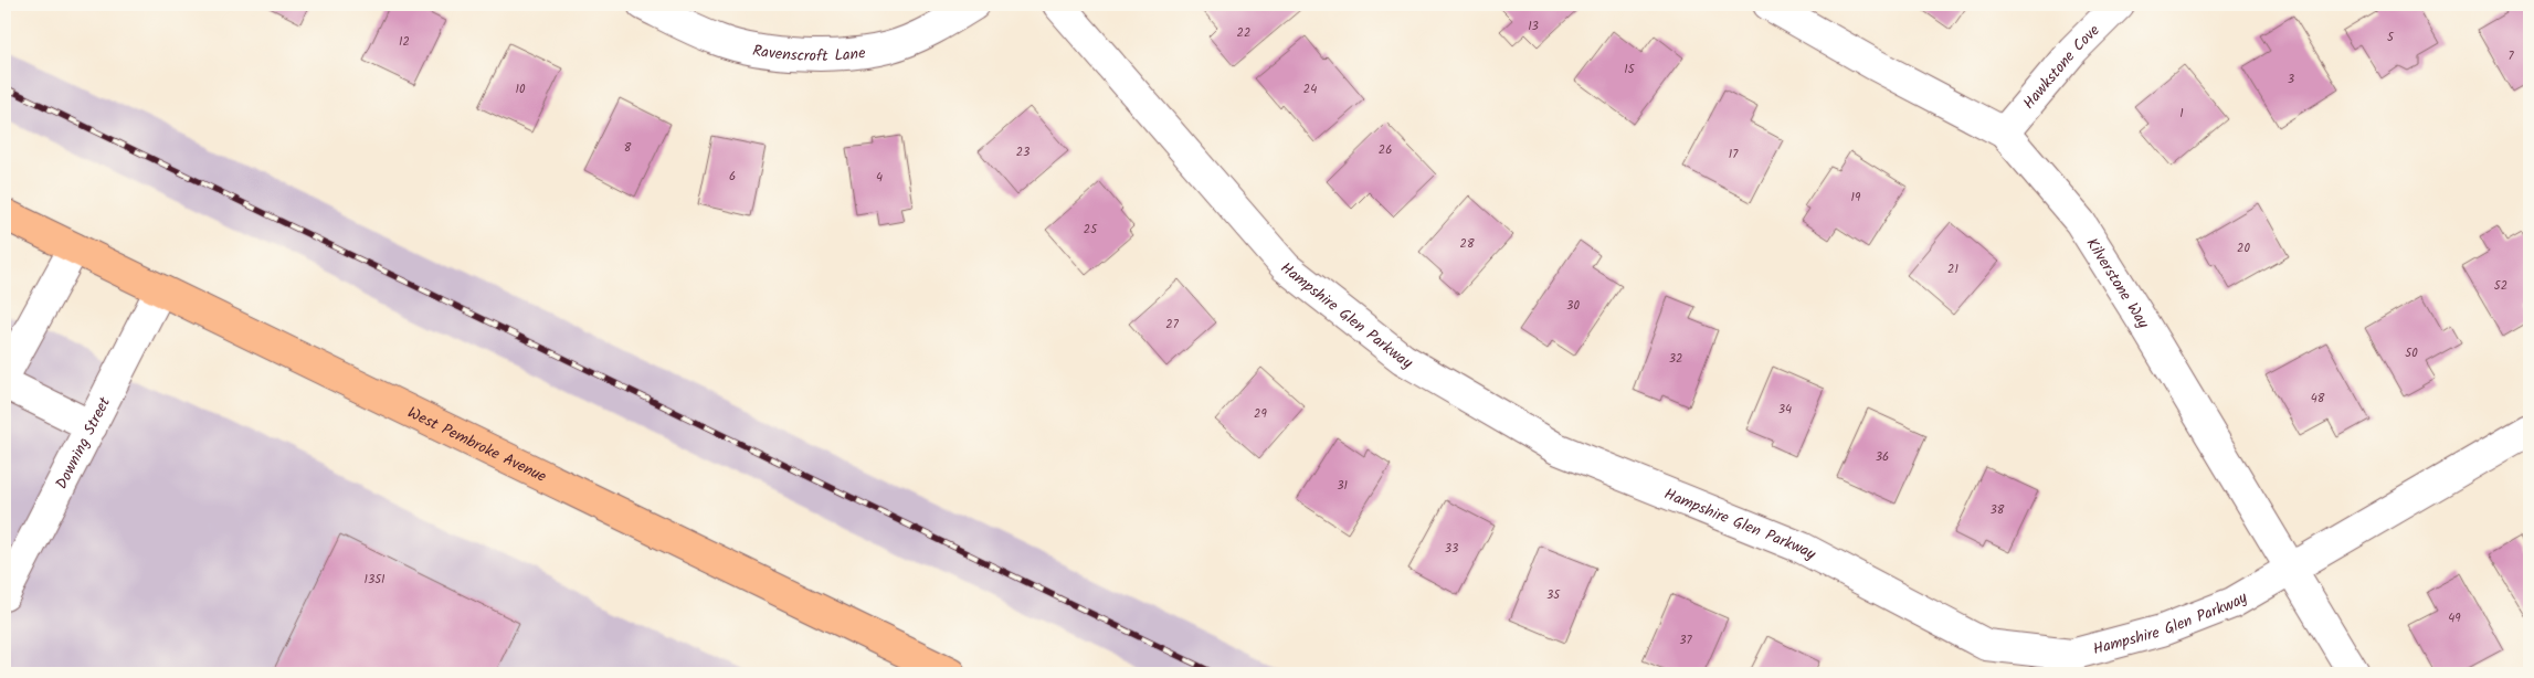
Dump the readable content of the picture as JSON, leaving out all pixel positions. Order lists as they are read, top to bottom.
{
  "streets": {
    "main road": ["West Pembroke Avenue"],
    "street": [
      "Ravenscroft Lane",
      "Hawkstone Cove",
      "Kilverstone Way",
      "Hampshire Glen Parkway",
      "Downing Street"
    ]
  },
  "crossings": [
    ["Hawkstone Cove", "Kilverstone Way"],
    ["Kilverstone Way", "Hampshire Glen Parkway"],
    ["Downing Street", "West Pembroke Avenue"]
  ],
  "house_numbers": [
    "13",
    "22",
    "5",
    "12",
    "7",
    "15",
    "3",
    "10",
    "24",
    "1",
    "8",
    "26",
    "23",
    "17",
    "6",
    "4",
    "19",
    "25",
    "28",
    "20",
    "21",
    "52",
    "30",
    "27",
    "50",
    "32",
    "48",
    "34",
    "29",
    "36",
    "31",
    "38",
    "33",
    "1351",
    "35",
    "49",
    "37"
  ]
}
